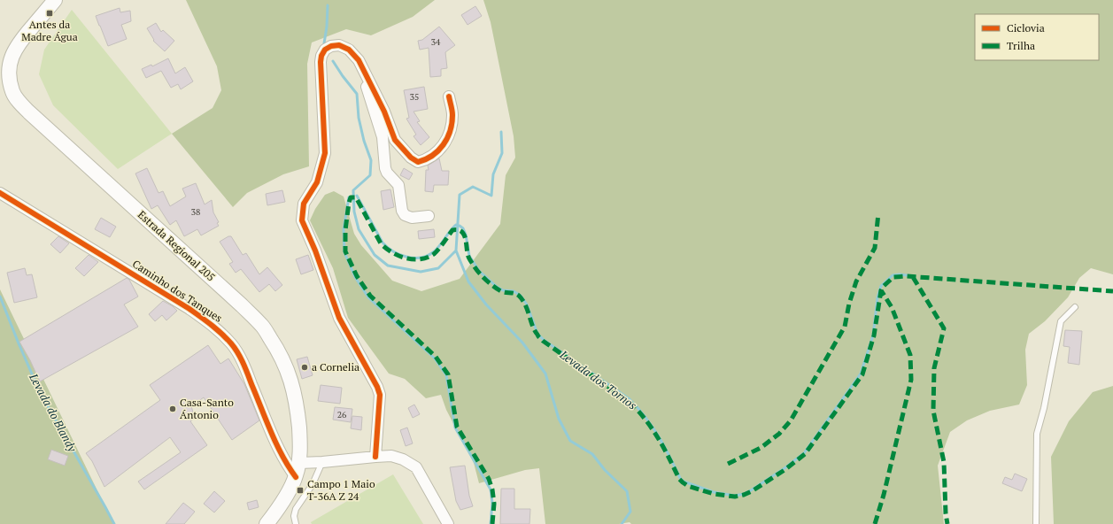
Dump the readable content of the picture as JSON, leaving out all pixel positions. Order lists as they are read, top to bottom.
{
  "streets": {
    "main road": ["Estrada Regional 205"],
    "street": ["Caminho dos Tanques"]
  },
  "crossings": [
    ["Estrada Regional 205", "Caminho dos Tanques"]
  ],
  "water": ["Levada dos Tornos", "Levada do Blandy"],
  "places": {
    "transit": ["Antes da Madre Água", "Campo 1 Maio T-36A Z 24"],
    "other": ["a Cornelia", "Casa-Santo Ántonio"]
  },
  "house_numbers": [
    "34",
    "35",
    "38",
    "26"
  ],
  "legend": ["Ciclovia", "Trilha"]
}
